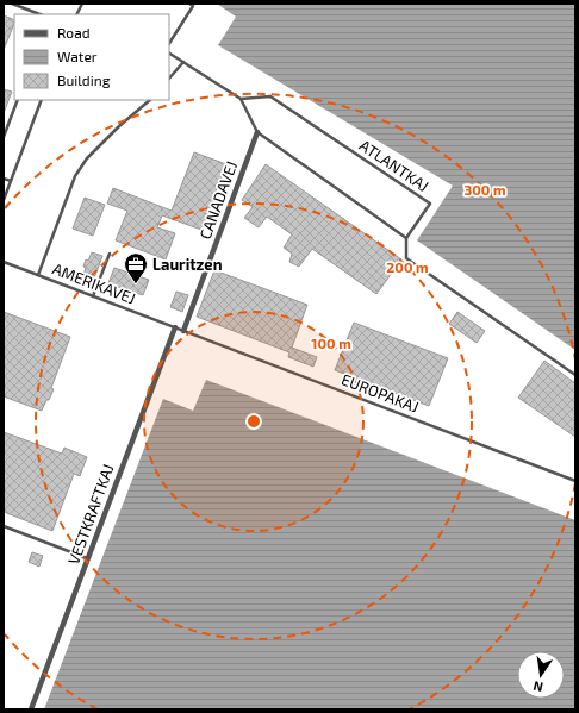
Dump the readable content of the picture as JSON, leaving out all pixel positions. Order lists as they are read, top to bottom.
{
  "streets": {
    "street": ["CANADAVEJ", "VESTKRAFTKAJ"],
    "lane": ["ATLANTKAJ", "AMERIKAVEJ", "EUROPAKAJ"]
  },
  "crossings": [
    ["CANADAVEJ", "EUROPAKAJ"],
    ["AMERIKAVEJ", "EUROPAKAJ"],
    ["AMERIKAVEJ", "VESTKRAFTKAJ"],
    ["EUROPAKAJ", "VESTKRAFTKAJ"]
  ],
  "places": {
    "office": ["Lauritzen"]
  },
  "legend": ["Road", "Water", "Building"],
  "north": "bottom",
  "rings": ["300 m", "200 m", "100 m"]
}
